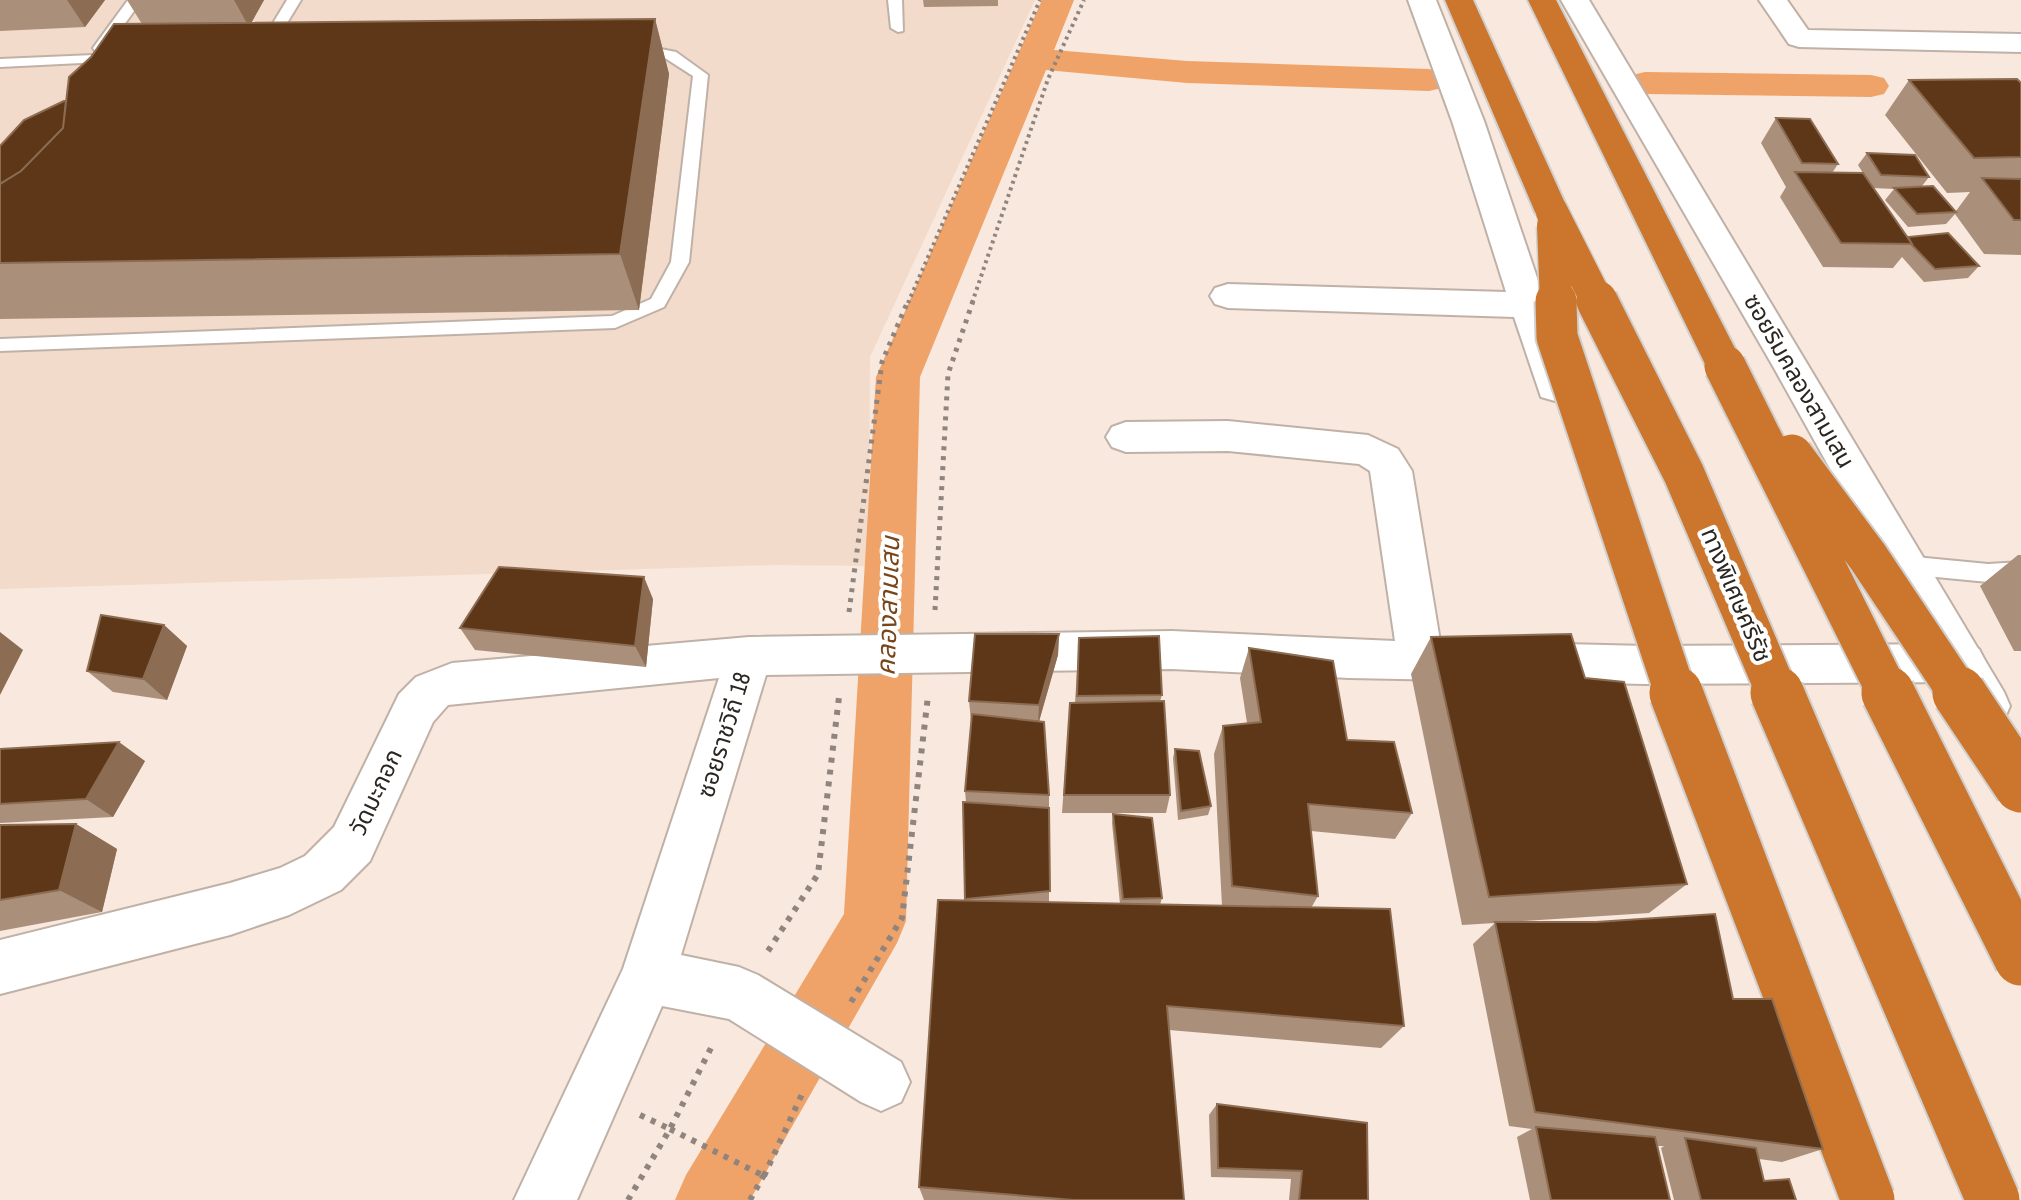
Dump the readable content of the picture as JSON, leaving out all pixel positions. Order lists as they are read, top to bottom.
{
  "streets": {
    "highway": ["ทางพิเศษศรีรัช"],
    "street": ["ซอยริมคลองสามเสน", "ซอยราชวิถี 18", "วัดมะกอก"]
  },
  "crossings": [
    ["ซอยริมคลองสามเสน", "ซอยราชวิถี 18"],
    ["ซอยราชวิถี 18", "วัดมะกอก"]
  ],
  "water": ["คลองสามเสน"]
}
